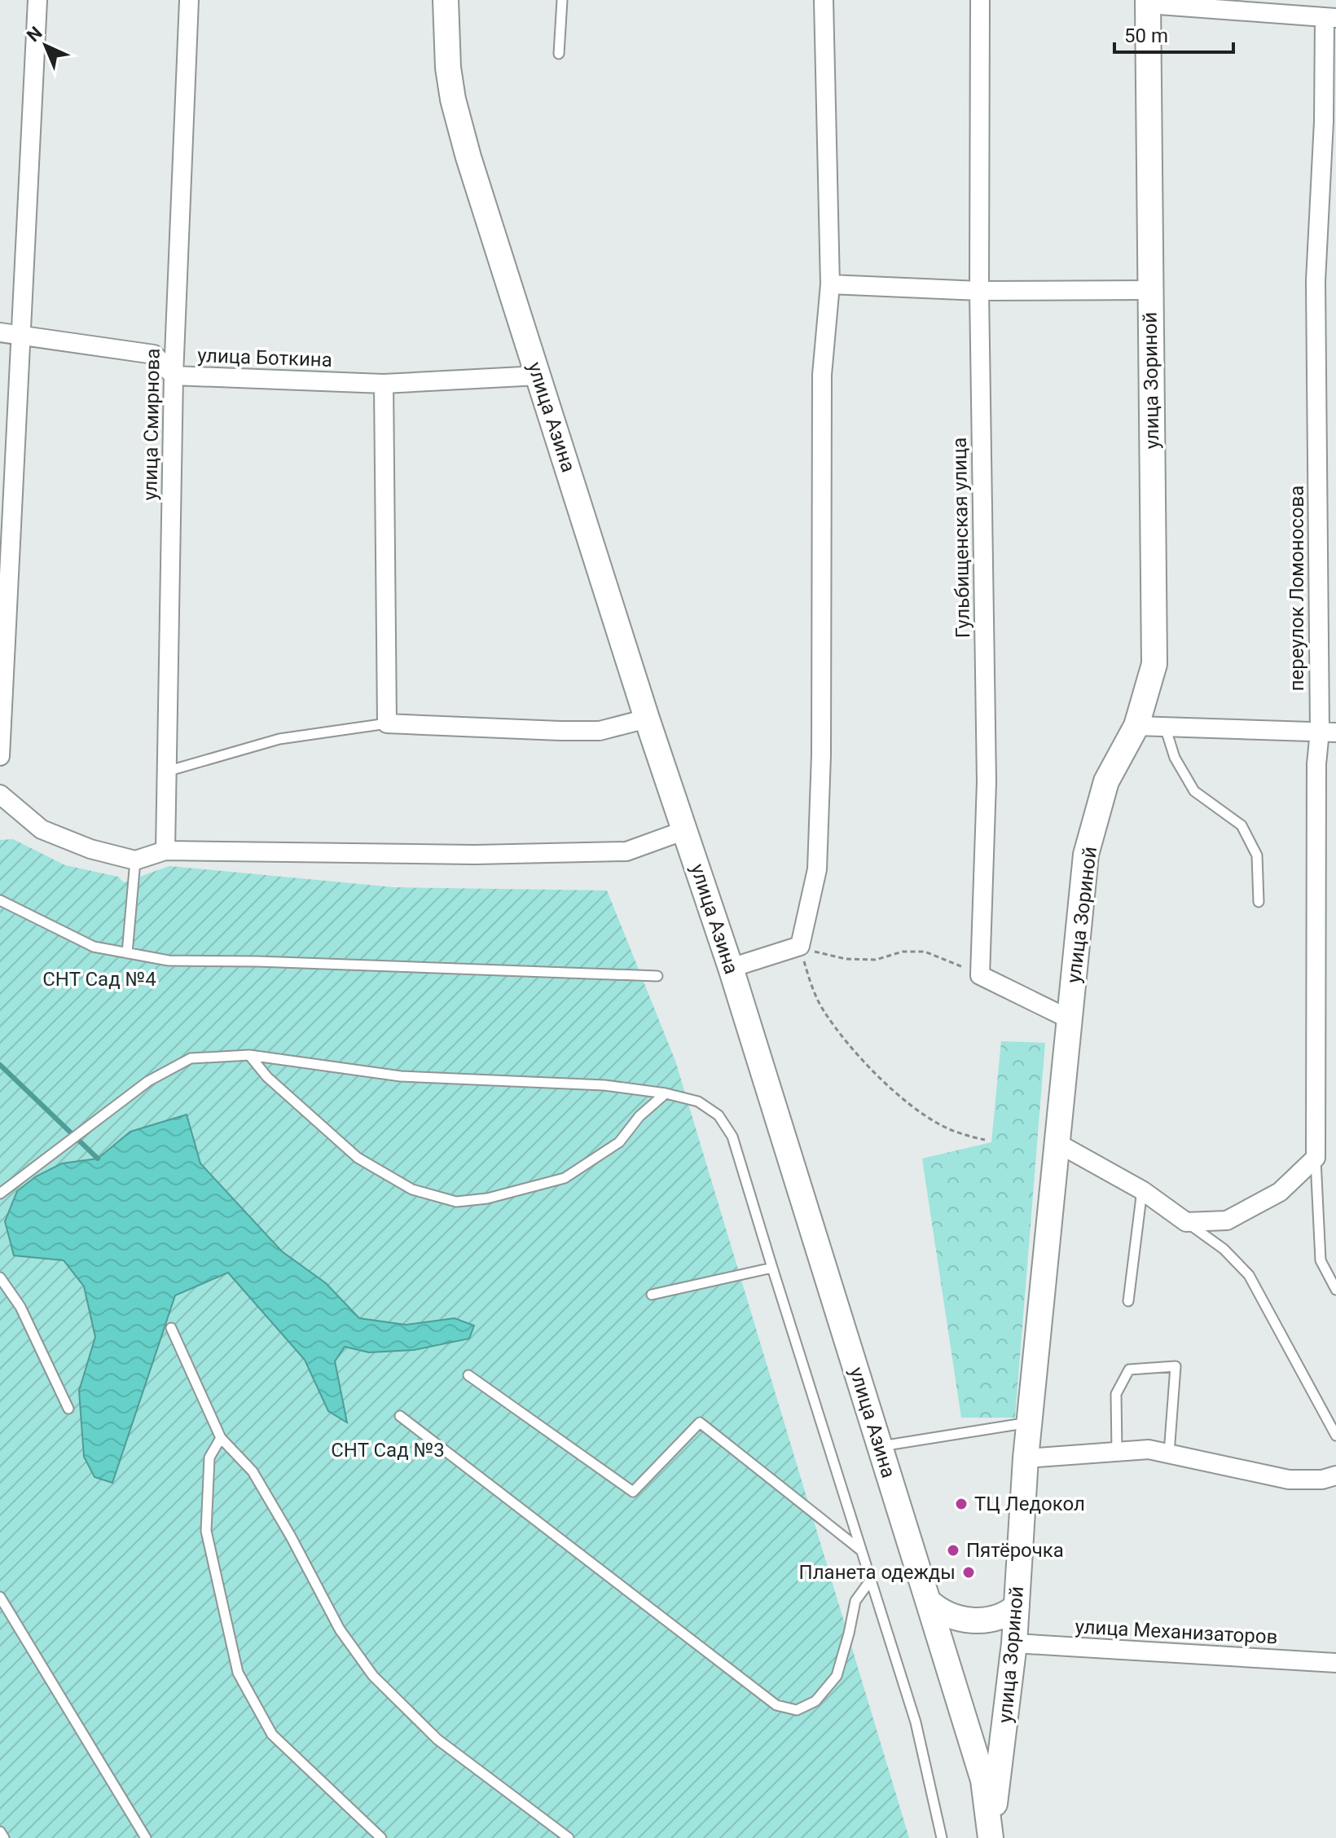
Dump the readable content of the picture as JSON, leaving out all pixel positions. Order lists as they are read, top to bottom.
{
  "streets": {
    "main road": ["улица Зориной", "улица Азина"],
    "street": [
      "улица Боткина",
      "улица Смирнова",
      "Гульбищенская улица",
      "переулок Ломоносова",
      "улица Механизаторов"
    ]
  },
  "crossings": [
    ["улица Боткина", "улица Азина"],
    ["улица Боткина", "улица Смирнова"],
    ["улица Зориной", "улица Азина"],
    ["улица Зориной", "улица Механизаторов"]
  ],
  "parks": ["СНТ Сад №4", "СНТ Сад №3"],
  "places": ["ТЦ Ледокол", "Пятёрочка", "Планета одежды"],
  "scale_bar": "50 m",
  "north": "top left"
}
